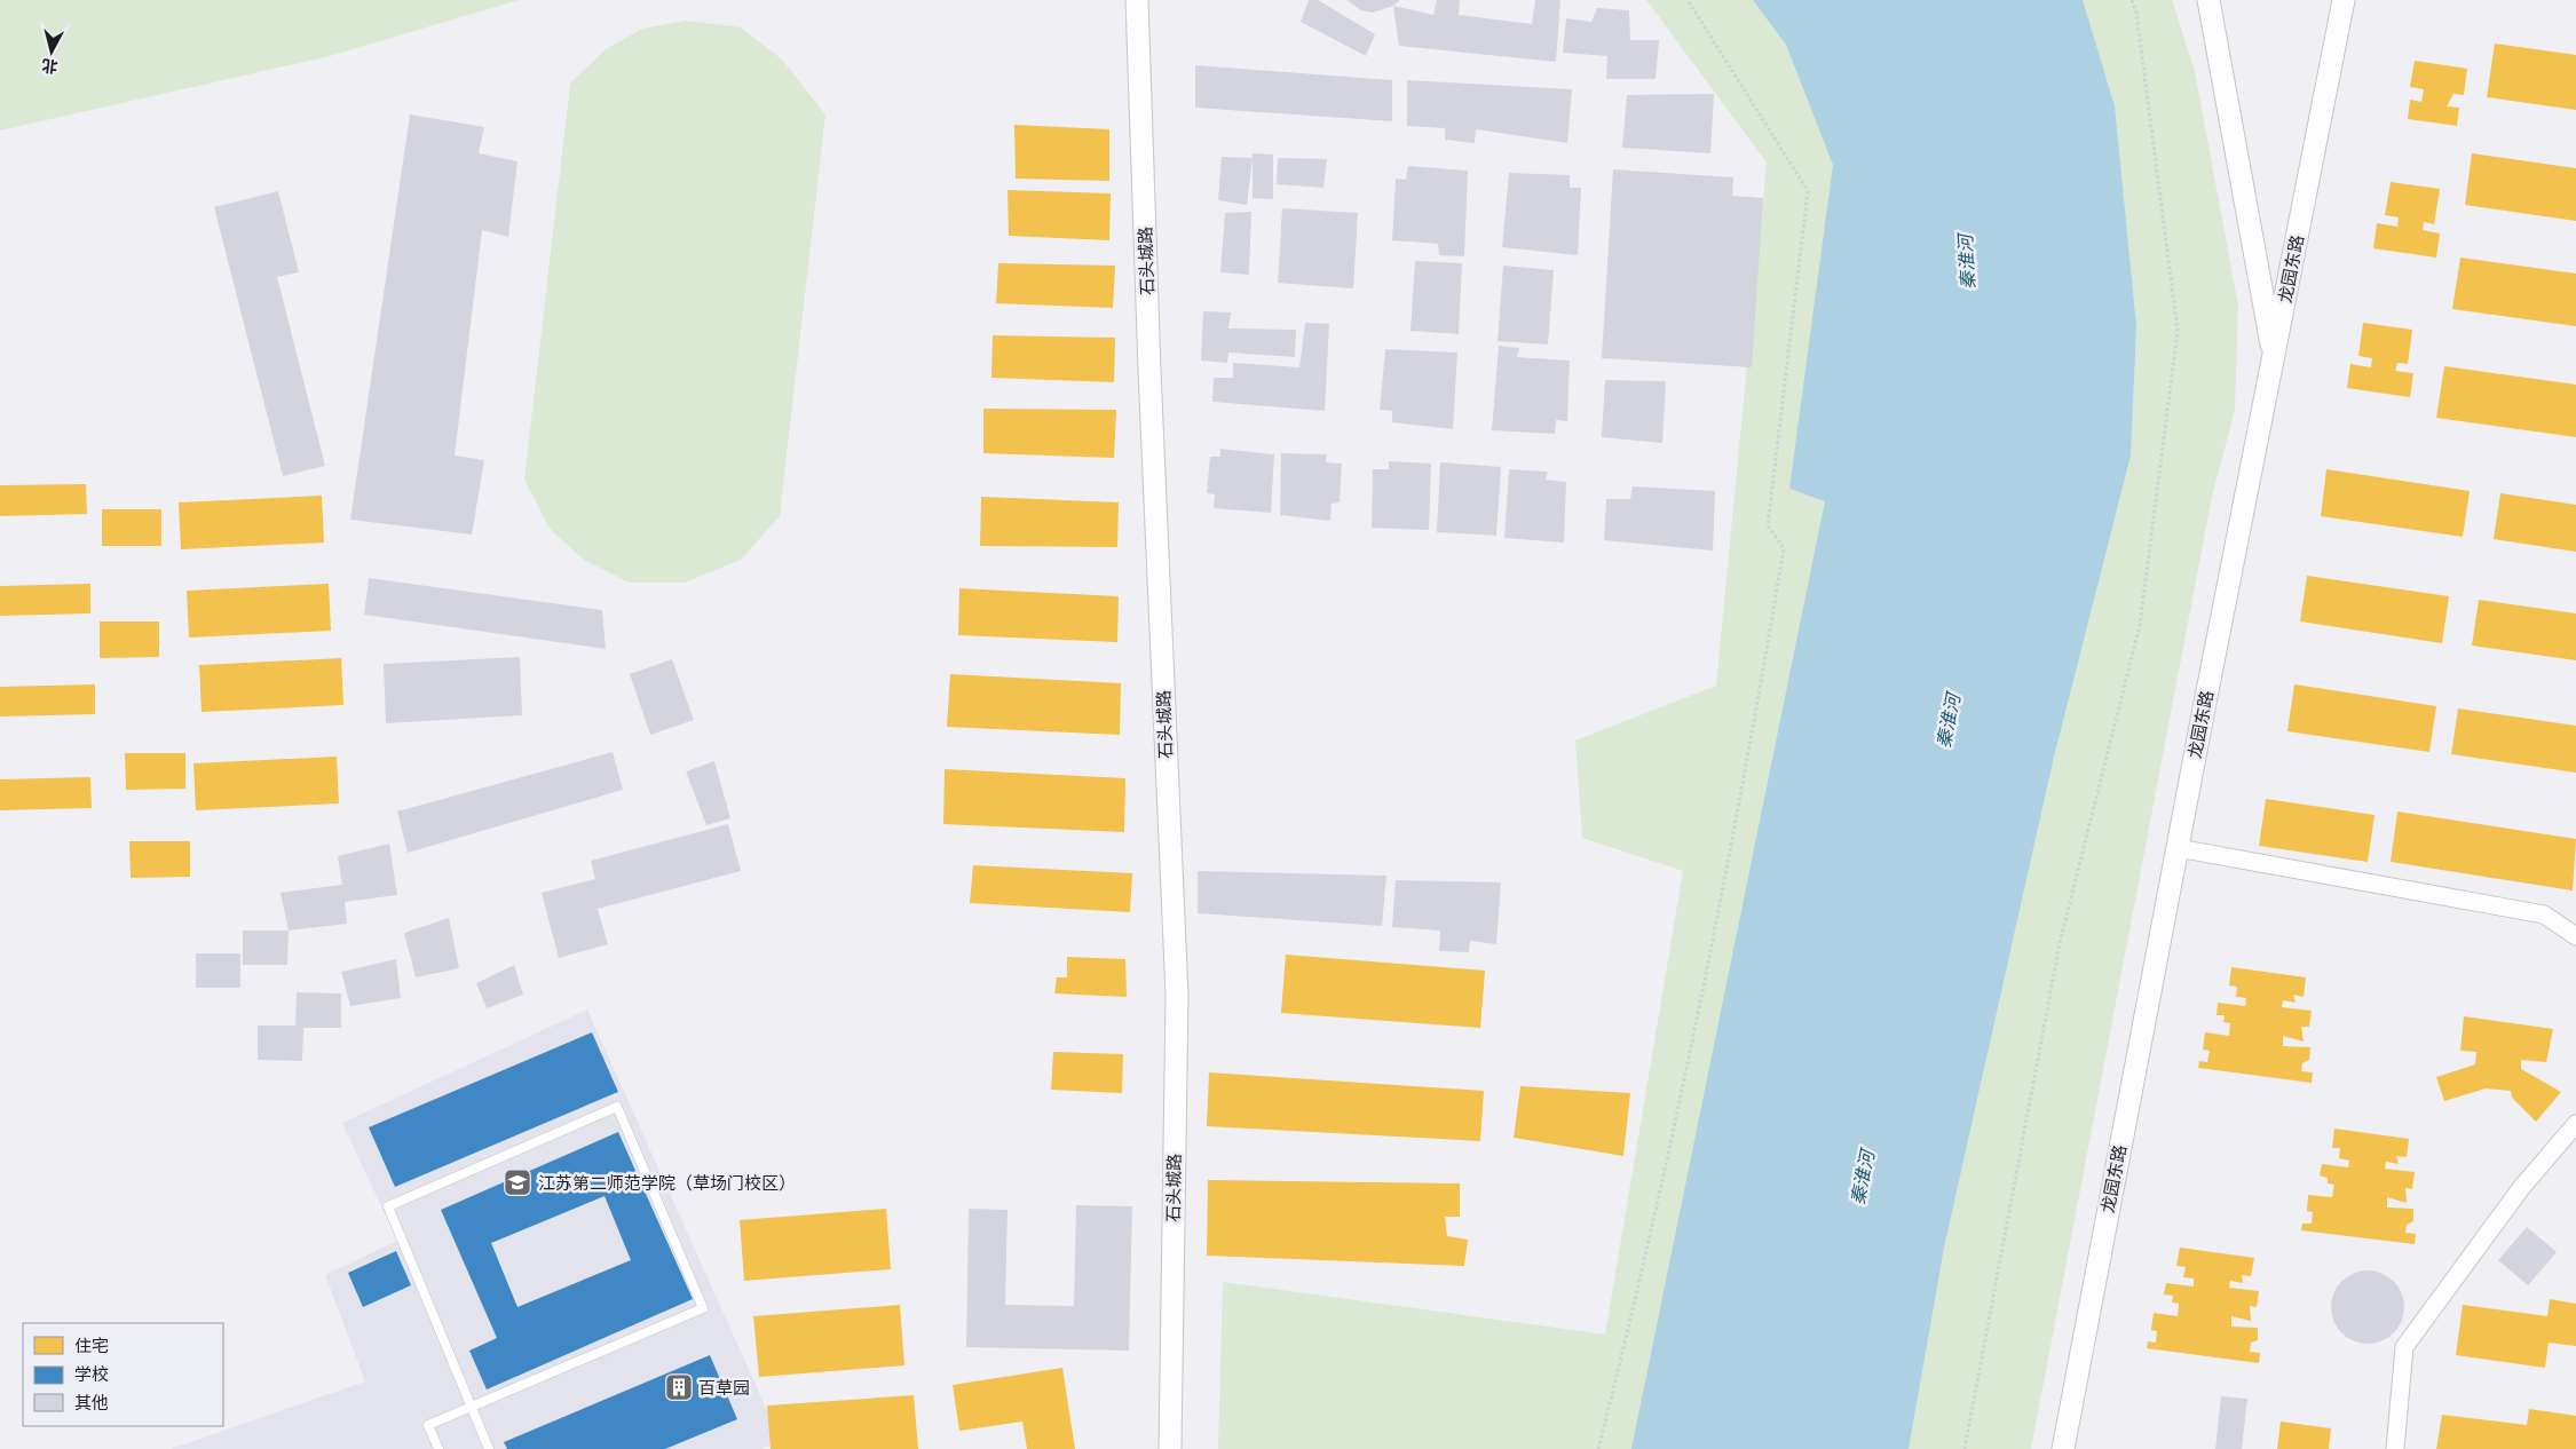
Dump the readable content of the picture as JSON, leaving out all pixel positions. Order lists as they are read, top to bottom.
{
  "streets": {
    "street": ["石头城路", "龙园东路"]
  },
  "water": ["秦淮河"],
  "places": {
    "school or university": ["江苏第二师范学院（草场门校区）"],
    "building": ["百草园"]
  },
  "legend": ["住宅", "学校", "其他"],
  "north": "bottom"
}
